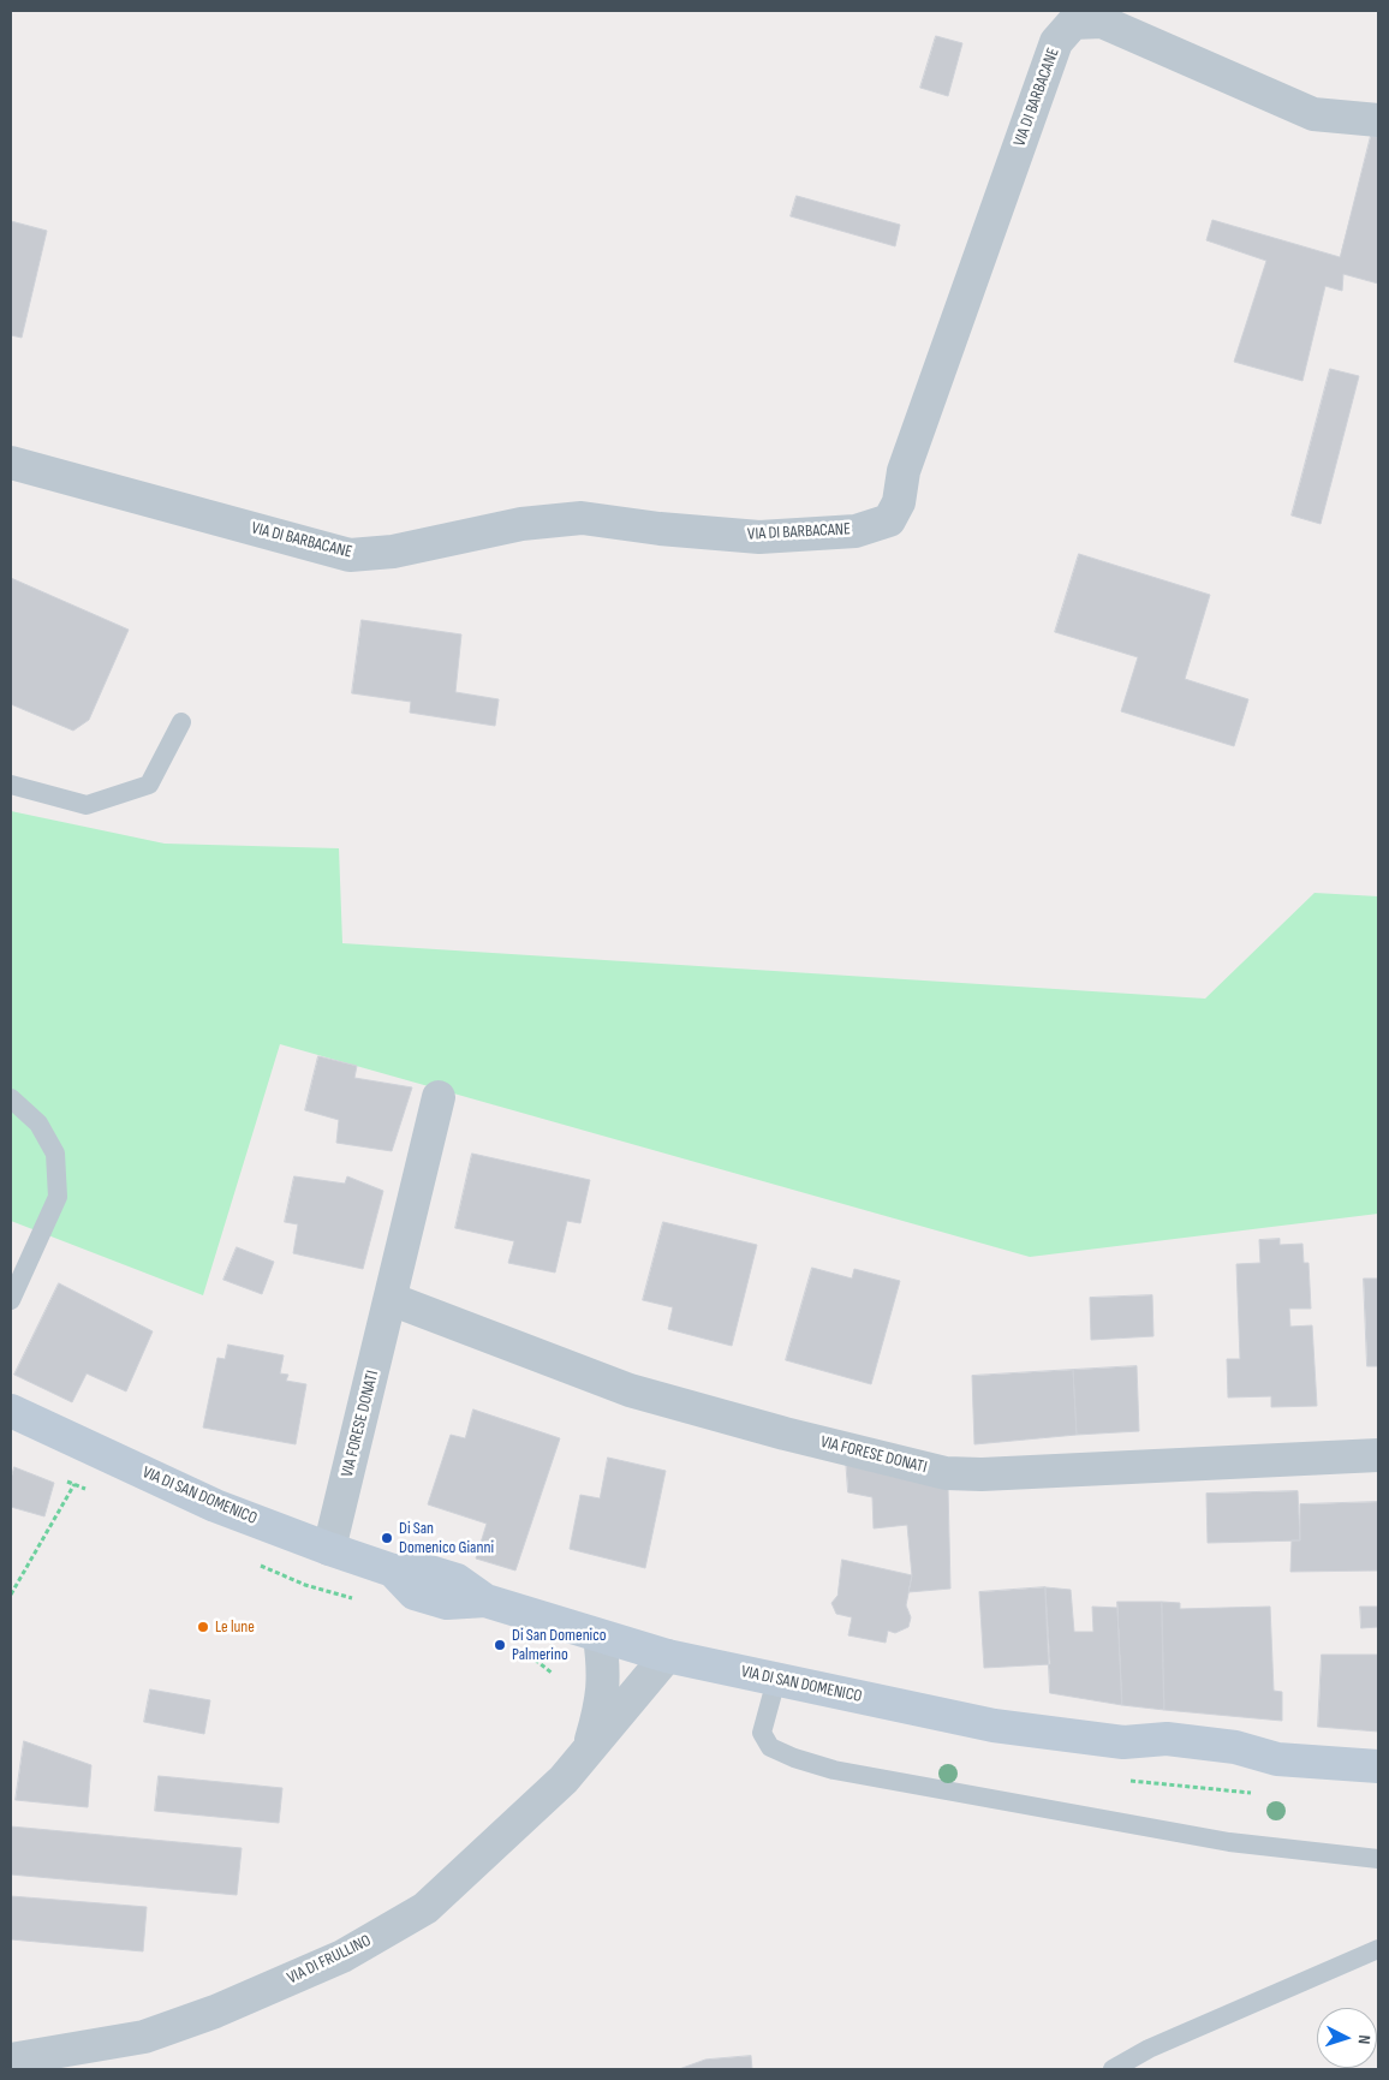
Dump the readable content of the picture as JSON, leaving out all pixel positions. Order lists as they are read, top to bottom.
{
  "streets": {
    "main road": ["VIA DI SAN DOMENICO"],
    "street": ["VIA DI BARBACANE", "VIA FORESE DONATI", "VIA DI FRULLINO"]
  },
  "crossings": [
    ["VIA FORESE DONATI", "VIA DI SAN DOMENICO"],
    ["VIA DI SAN DOMENICO", "VIA DI FRULLINO"]
  ],
  "places": ["Di San Domenico Gianni", "Le lune", "Di San Domenico Palmerino"],
  "north": "right"
}
